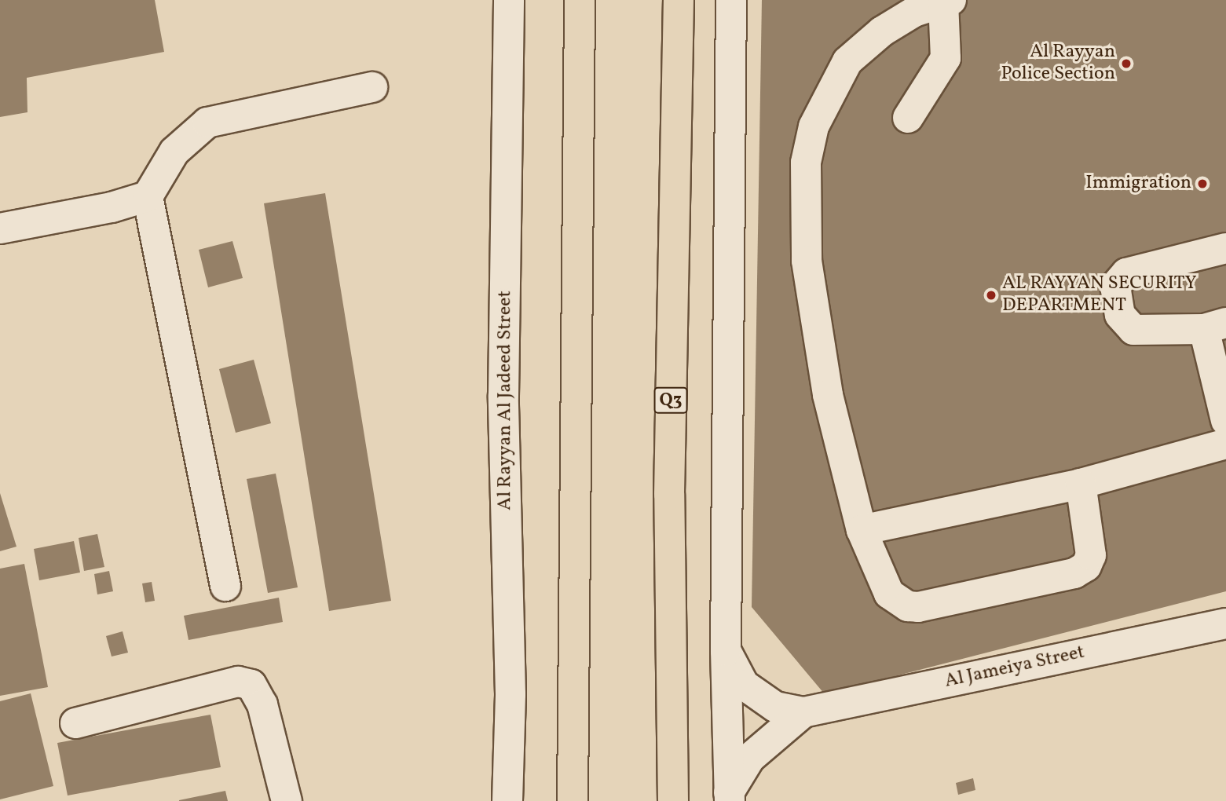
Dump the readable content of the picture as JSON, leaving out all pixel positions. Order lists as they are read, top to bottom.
{
  "streets": {
    "highway": ["Q3"],
    "street": ["Al Rayyan Al Jadeed Street", "Al Jameiya Street"]
  },
  "places": ["Al Rayyan Police Section", "Immigration", "AL RAYYAN SECURITY DEPARTMENT"]
}
